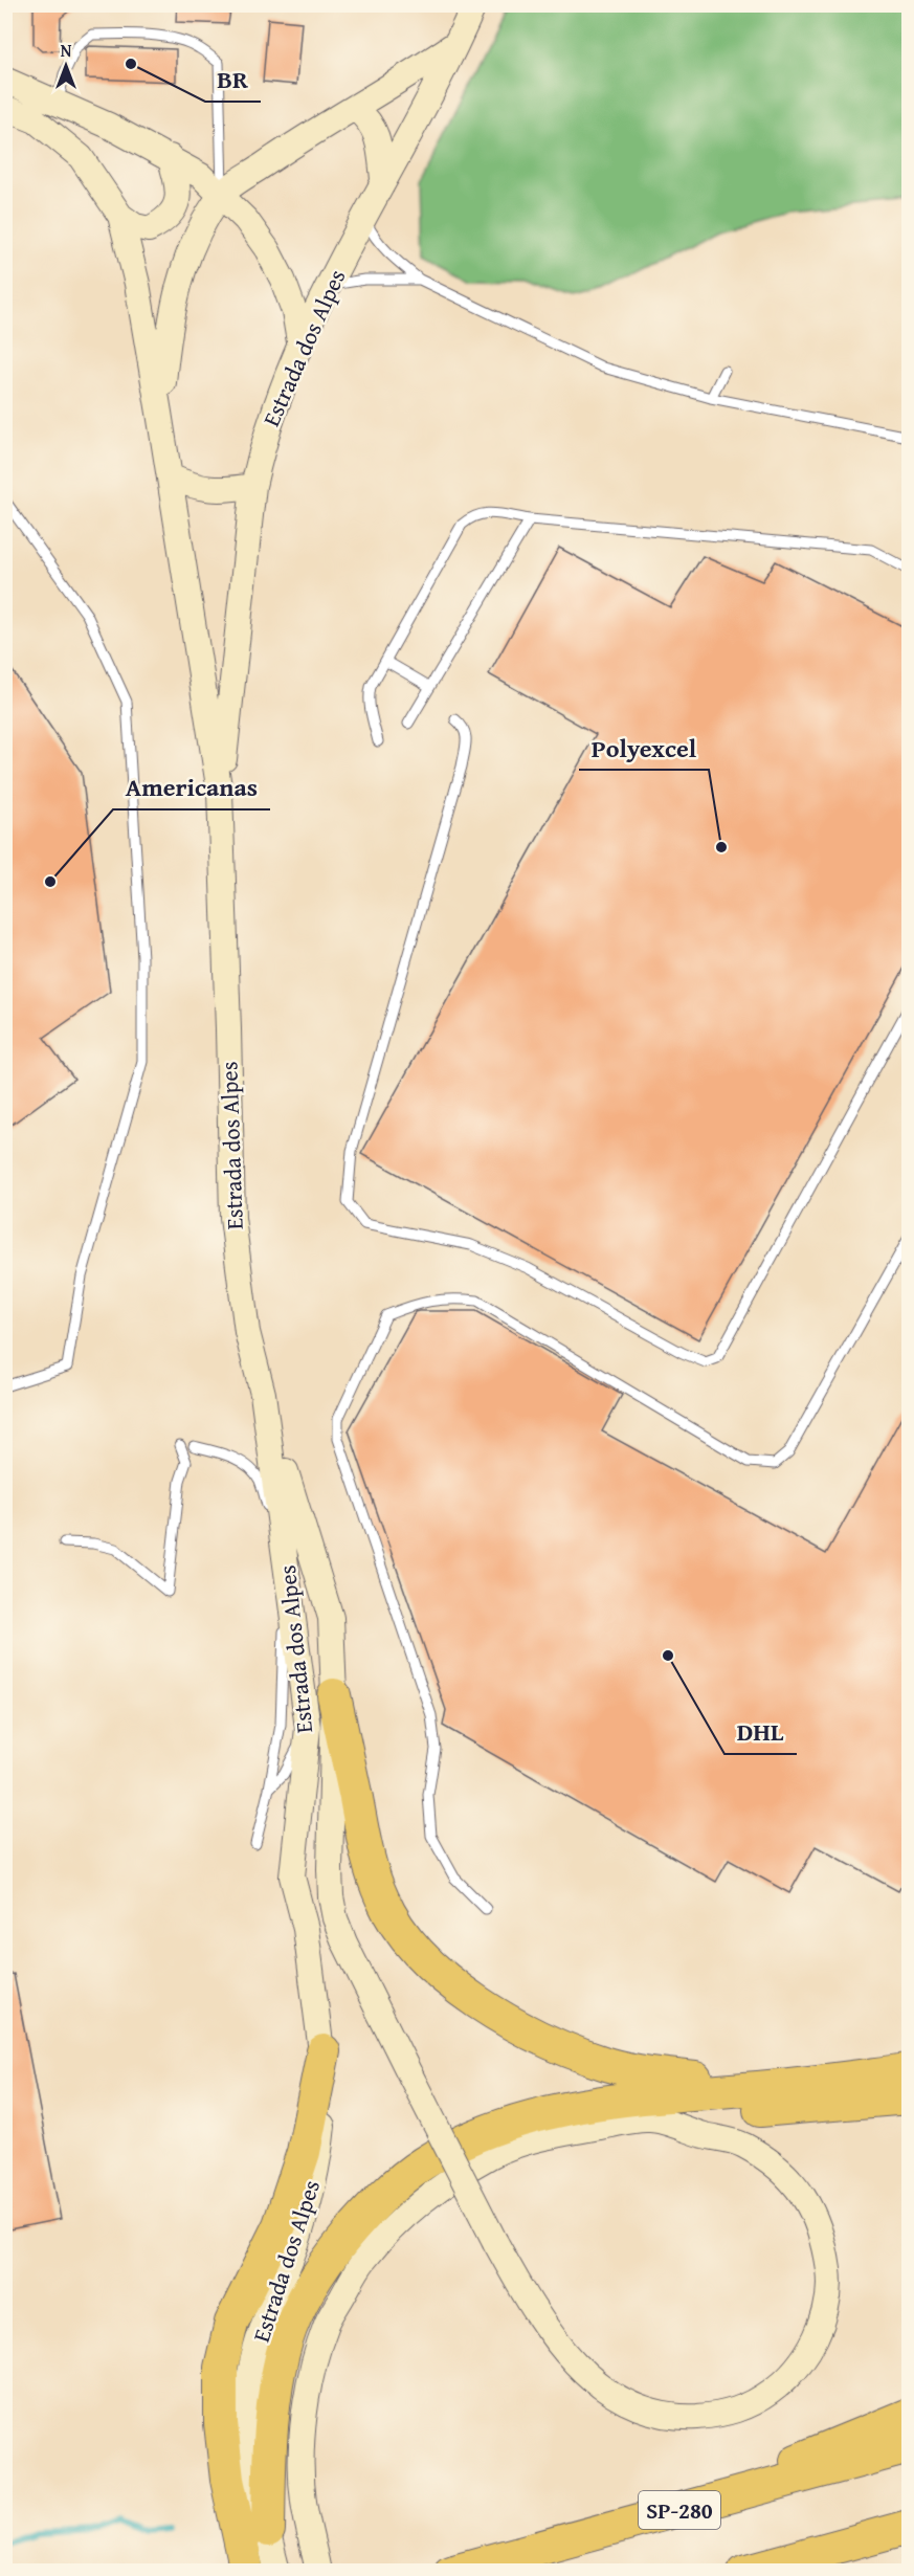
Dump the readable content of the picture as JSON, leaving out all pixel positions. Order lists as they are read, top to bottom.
{
  "streets": {
    "highway": ["SP-280"],
    "main road": ["Estrada dos Alpes"]
  },
  "places": [
    "BR",
    "Polyexcel",
    "Americanas",
    "DHL"
  ],
  "north": "top"
}
